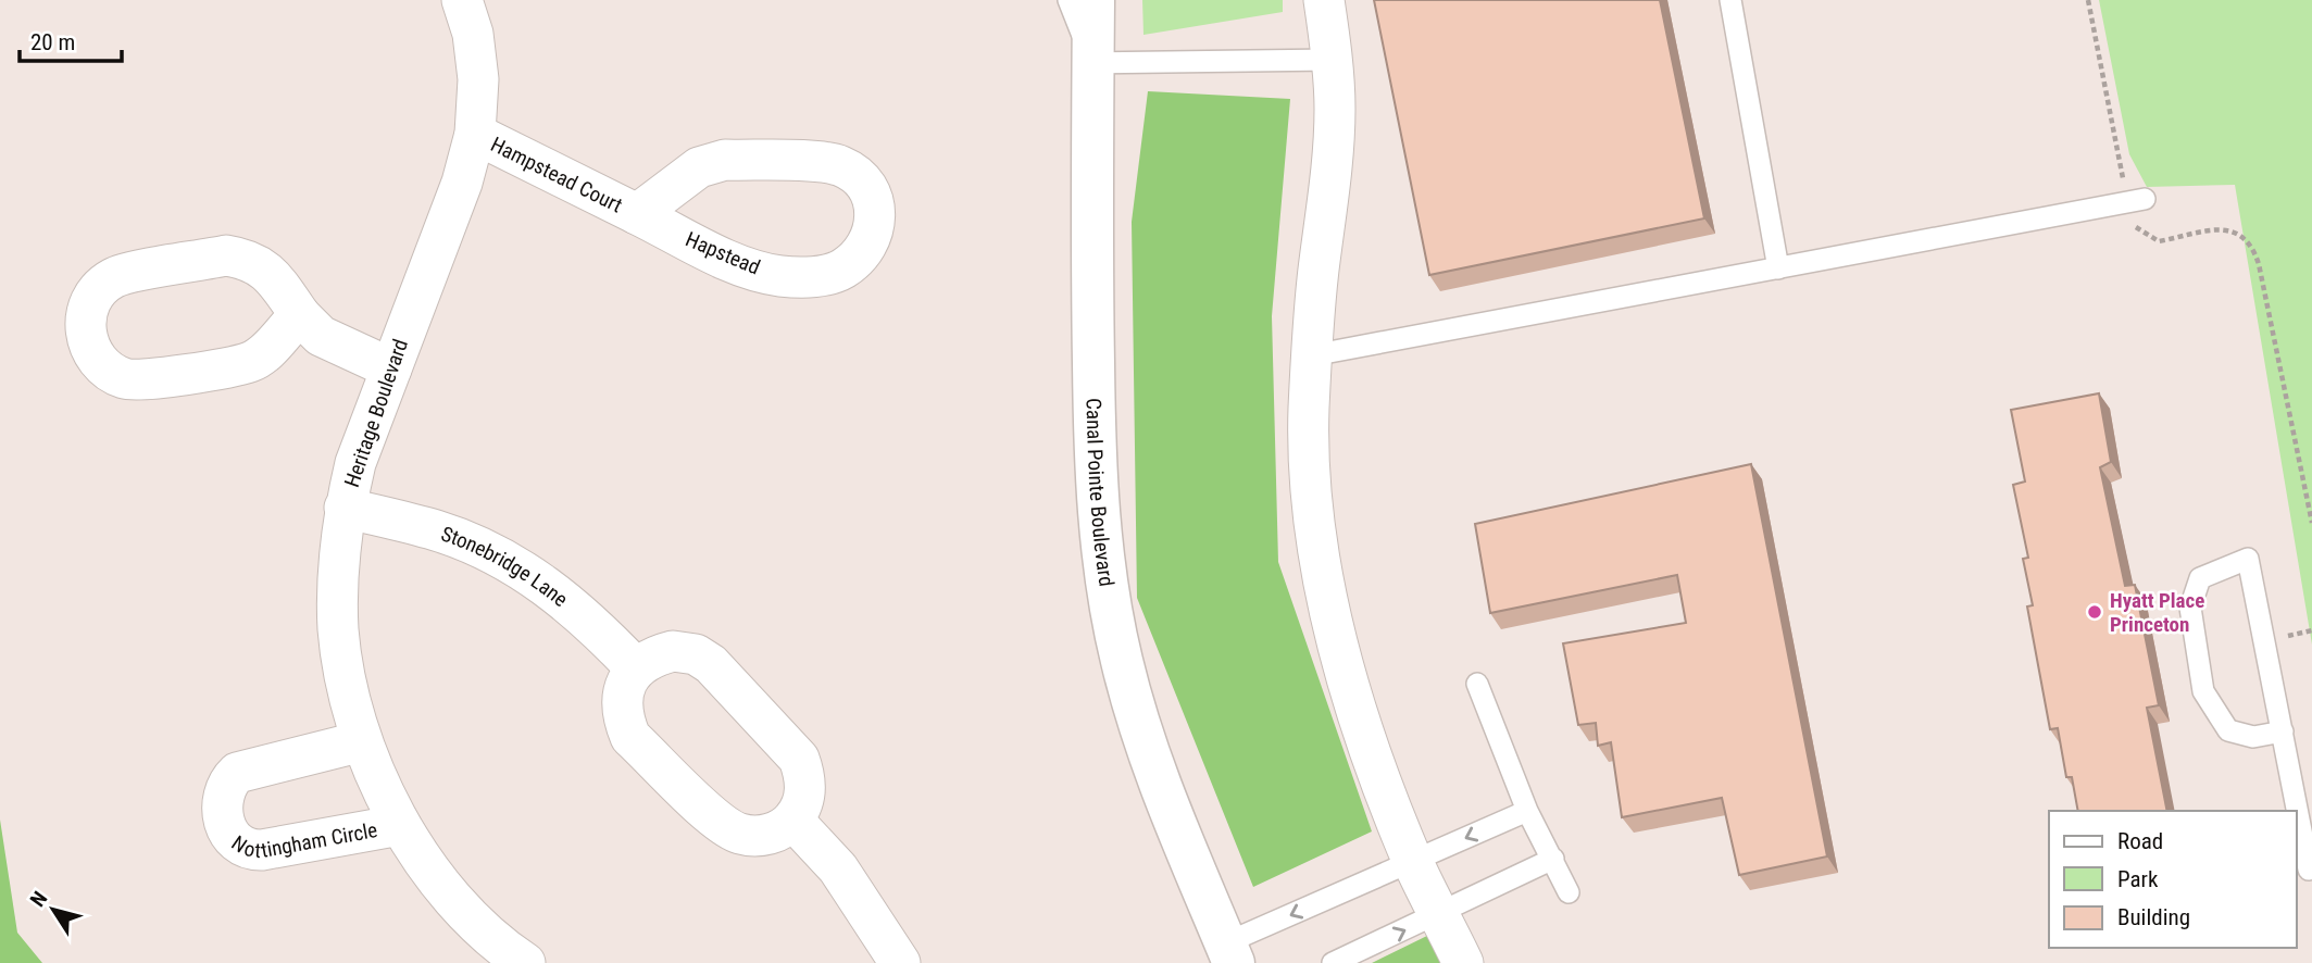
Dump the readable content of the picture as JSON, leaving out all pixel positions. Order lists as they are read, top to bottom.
{
  "streets": {
    "street": [
      "Hampstead Court",
      "Hapstead",
      "Heritage Boulevard",
      "Canal Pointe Boulevard",
      "Stonebridge Lane",
      "Nottingham Circle"
    ]
  },
  "crossings": [
    ["Hampstead Court", "Hapstead"],
    ["Hampstead Court", "Heritage Boulevard"],
    ["Heritage Boulevard", "Stonebridge Lane"],
    ["Heritage Boulevard", "Nottingham Circle"]
  ],
  "places": ["Hyatt Place Princeton"],
  "legend": ["Road", "Park", "Building"],
  "scale_bar": "20 m",
  "north": "top left"
}
